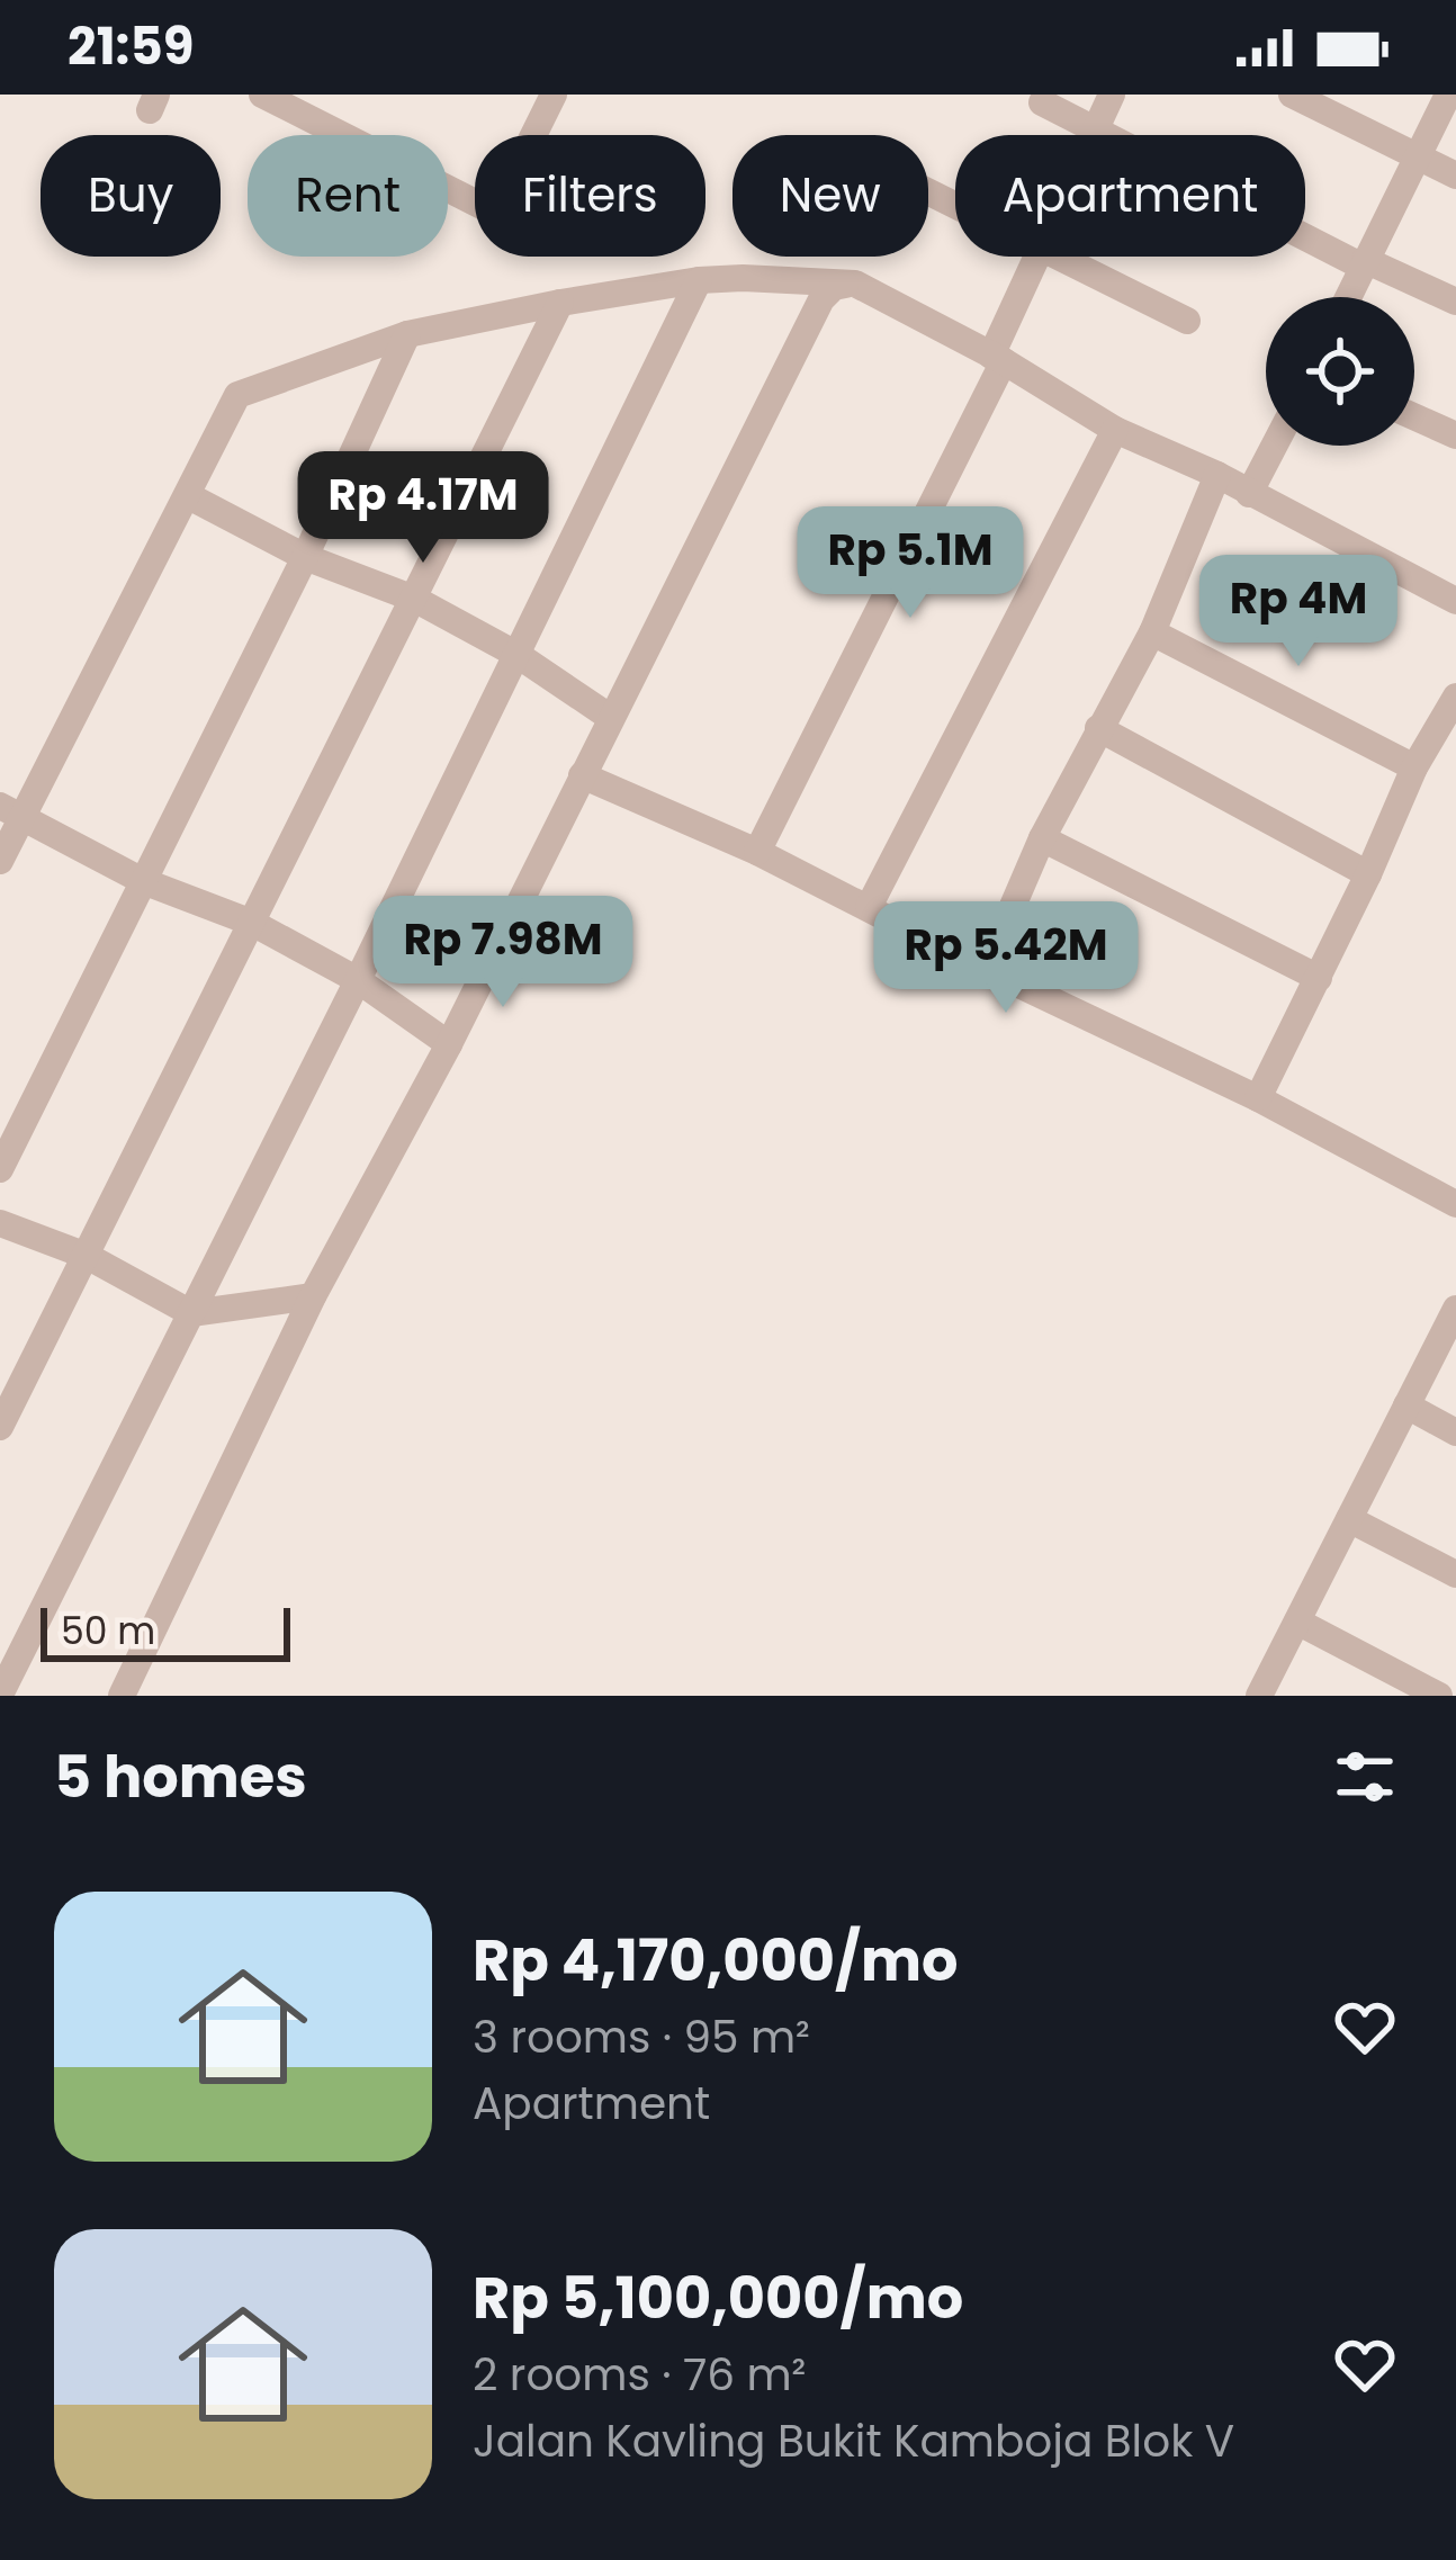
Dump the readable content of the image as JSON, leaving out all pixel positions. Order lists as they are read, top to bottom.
{
  "scale_bar": "50 m",
  "page": {
    "status": "21:59",
    "chip": [
      "Buy",
      "Rent",
      "Filters",
      "New",
      "Apartment"
    ],
    "price": [
      "Rp 4.17M",
      "Rp 5.1M",
      "Rp 4M",
      "Rp 7.98M",
      "Rp 5.42M"
    ],
    "scale": "50 m",
    "heading": "5 homes",
    "list": [
      {
        "name": "Rp 4,170,000/mo",
        "note": "3 rooms · 95 m² · Apartment"
      },
      {
        "name": "Rp 5,100,000/mo",
        "note": "2 rooms · 76 m² · Jalan Kavling Bukit Kamboja Blok V"
      }
    ]
  }
}
